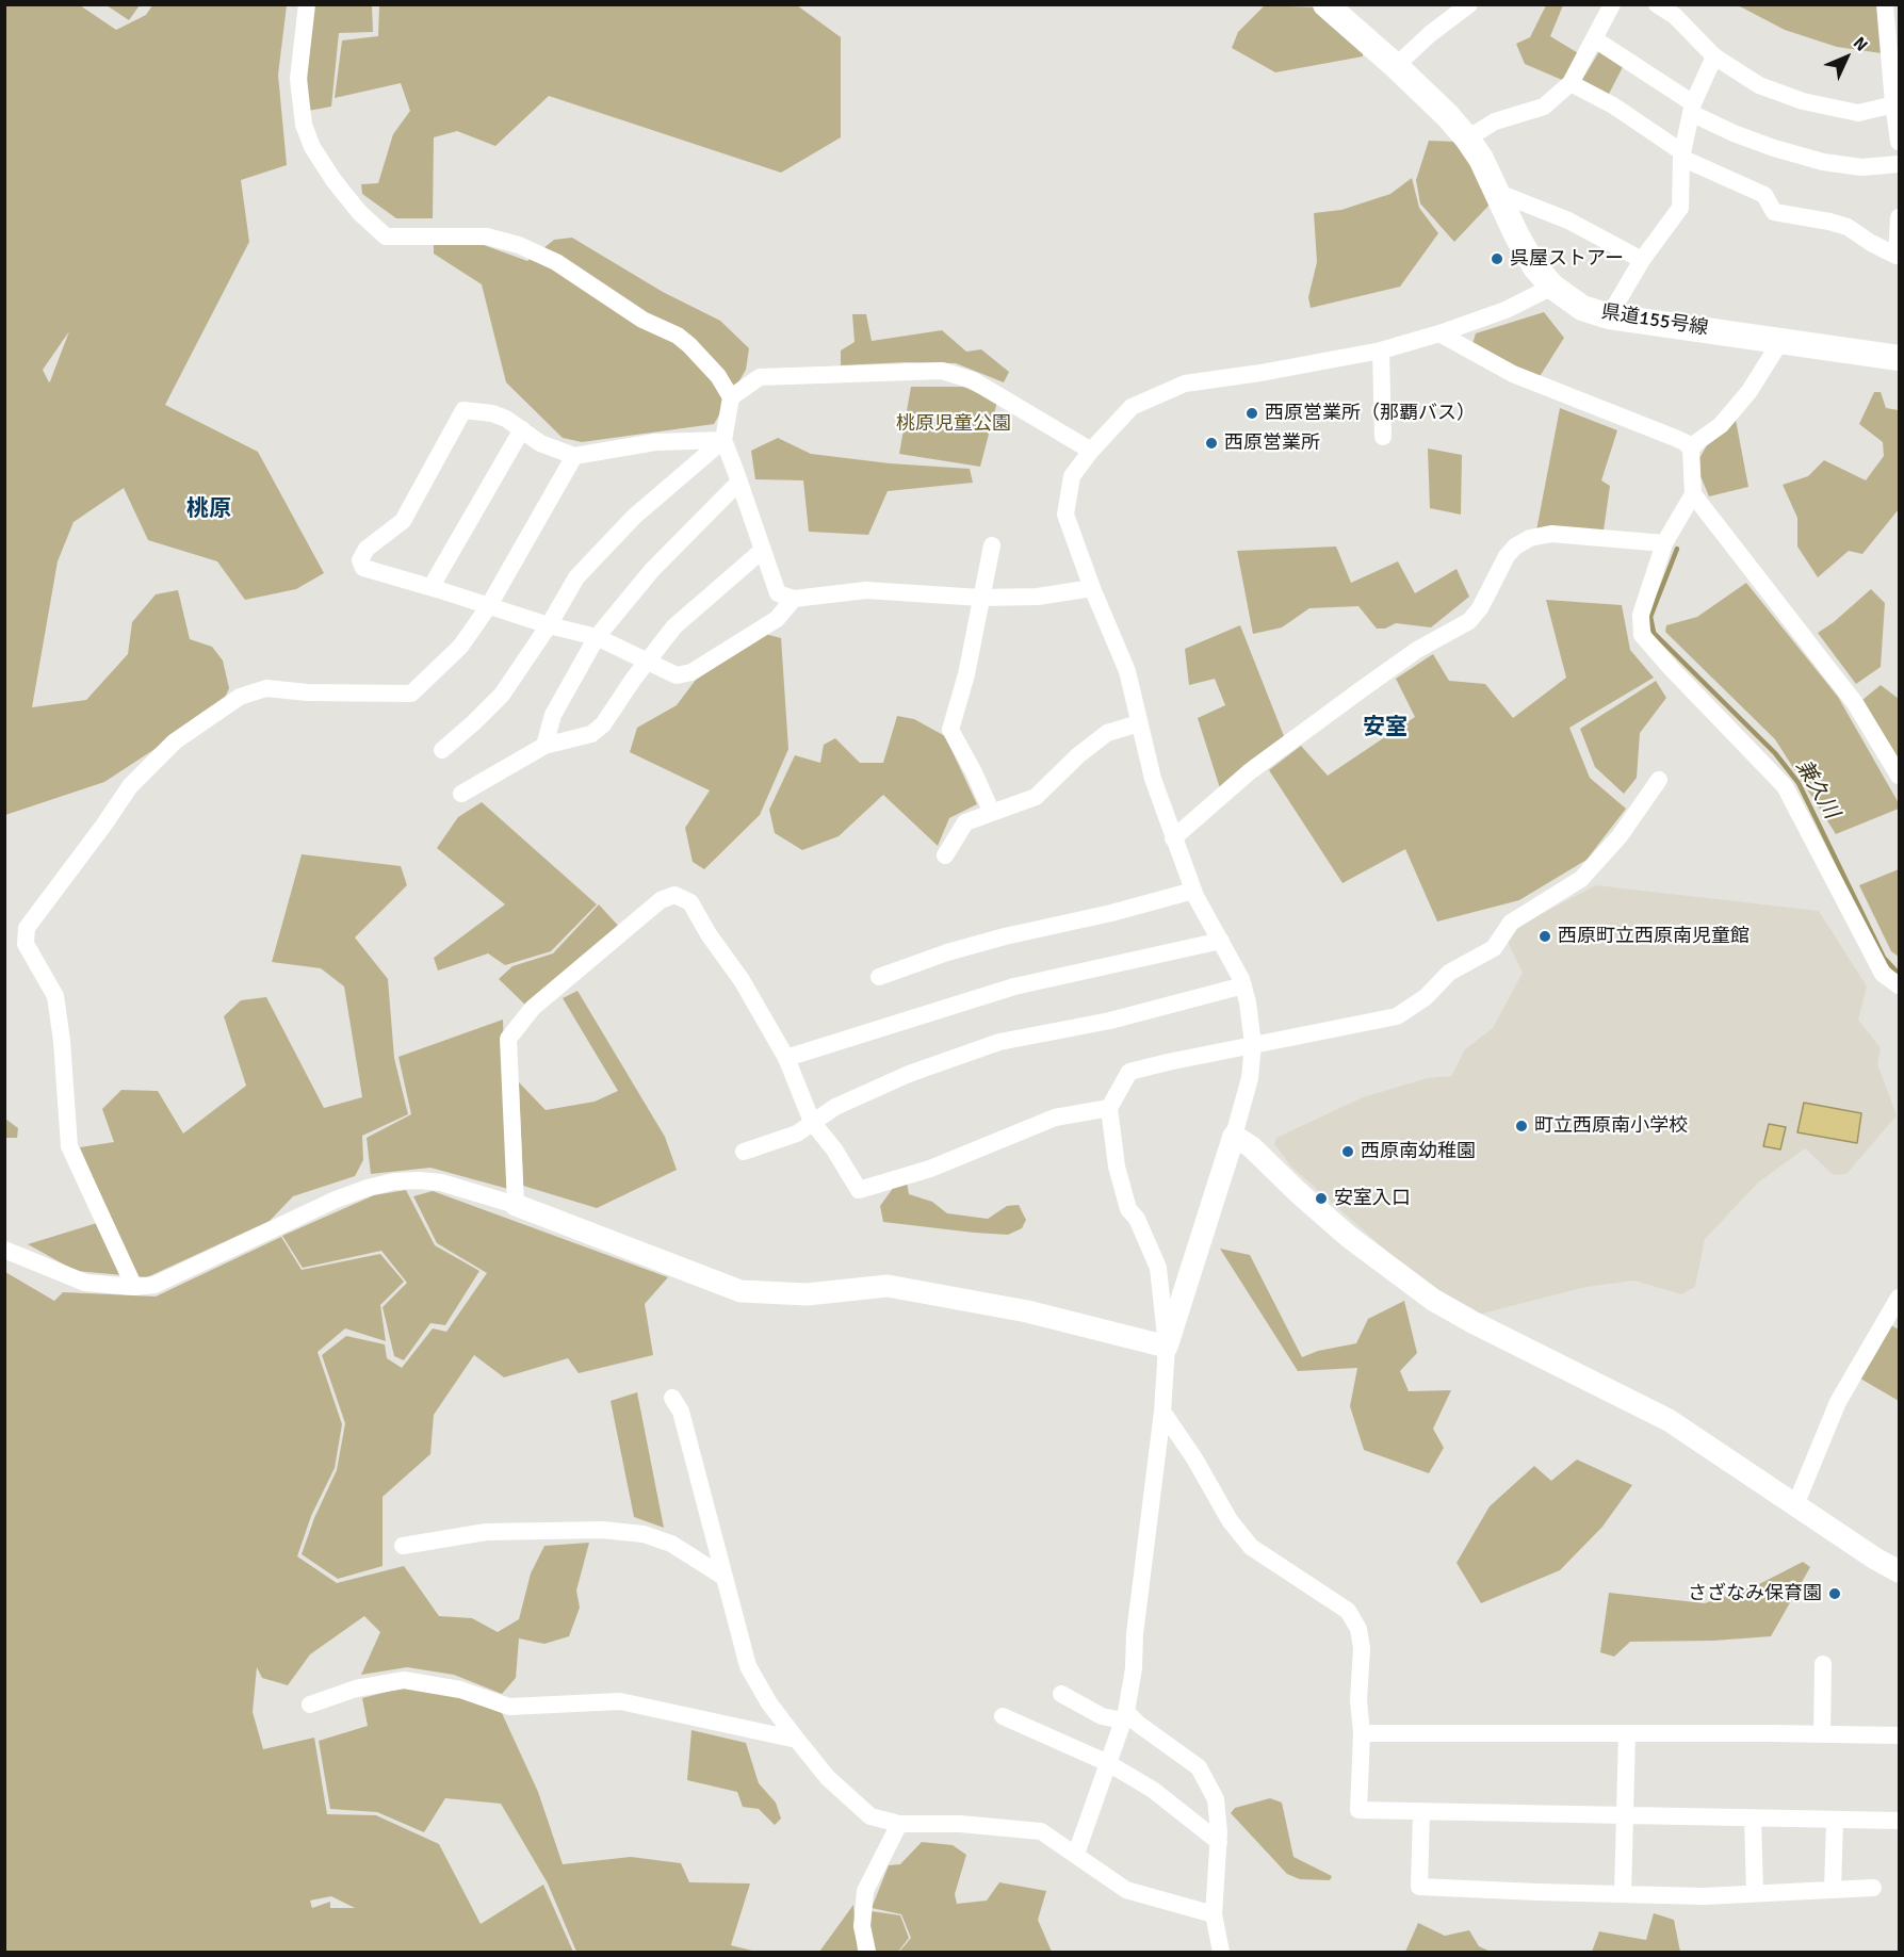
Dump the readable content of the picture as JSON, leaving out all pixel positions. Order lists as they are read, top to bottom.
{
  "streets": {
    "main road": ["県道155号線"]
  },
  "districts": ["桃原", "安室"],
  "water": ["兼久川"],
  "parks": ["桃原児童公園"],
  "places": [
    "呉屋ストアー",
    "西原営業所（那覇バス）",
    "西原営業所",
    "西原町立西原南児童館",
    "町立西原南小学校",
    "西原南幼稚園",
    "安室入口",
    "さざなみ保育園"
  ],
  "north": "top right"
}
